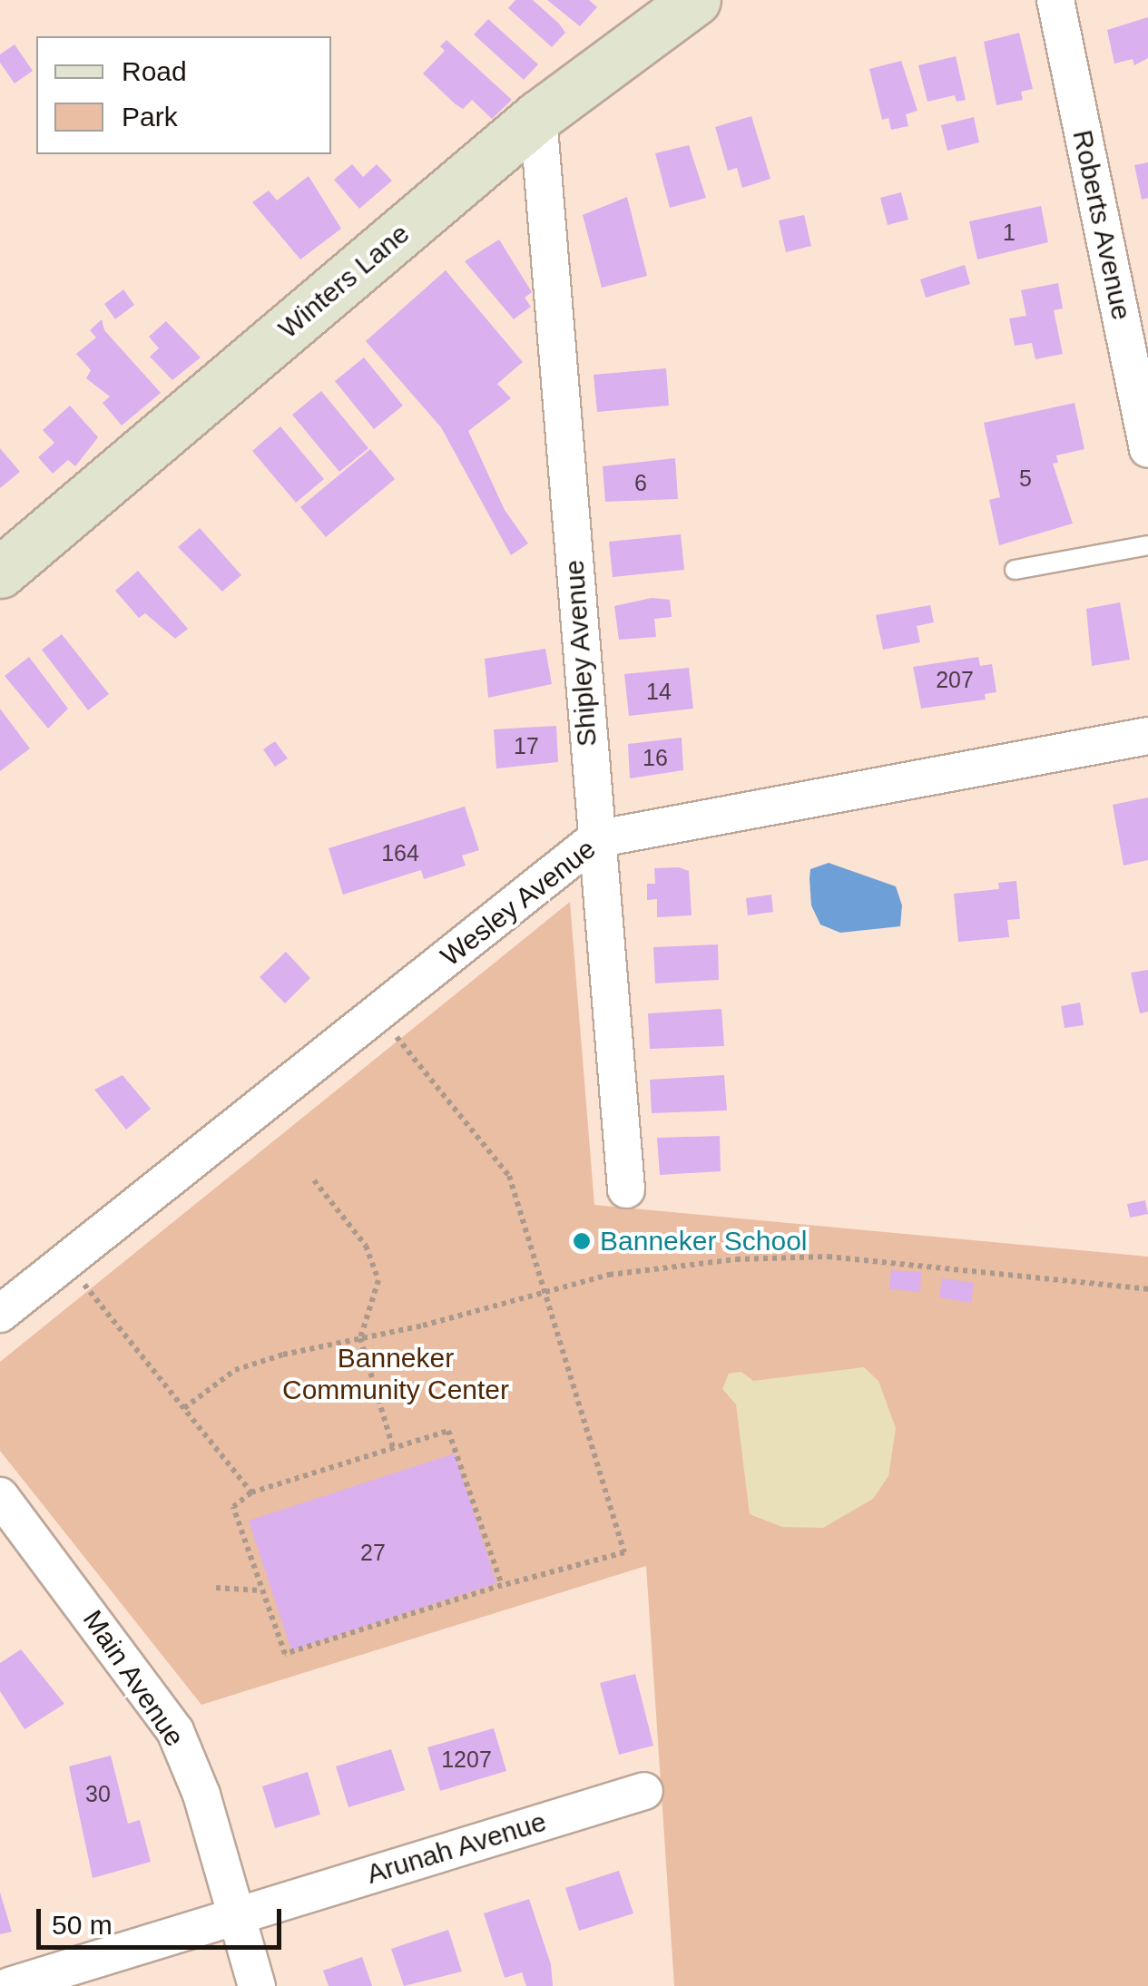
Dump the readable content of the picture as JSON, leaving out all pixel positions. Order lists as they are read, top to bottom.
{
  "streets": {
    "street": [
      "Roberts Avenue",
      "Winters Lane",
      "Shipley Avenue",
      "Wesley Avenue",
      "Main Avenue",
      "Arunah Avenue"
    ]
  },
  "crossings": [
    ["Winters Lane", "Shipley Avenue"],
    ["Shipley Avenue", "Wesley Avenue"],
    ["Main Avenue", "Arunah Avenue"]
  ],
  "parks": ["Banneker Community Center"],
  "places": ["Banneker School"],
  "house_numbers": [
    "1",
    "5",
    "6",
    "207",
    "14",
    "17",
    "16",
    "164",
    "27",
    "1207",
    "30"
  ],
  "legend": ["Road", "Park"],
  "scale_bar": "50 m"
}
